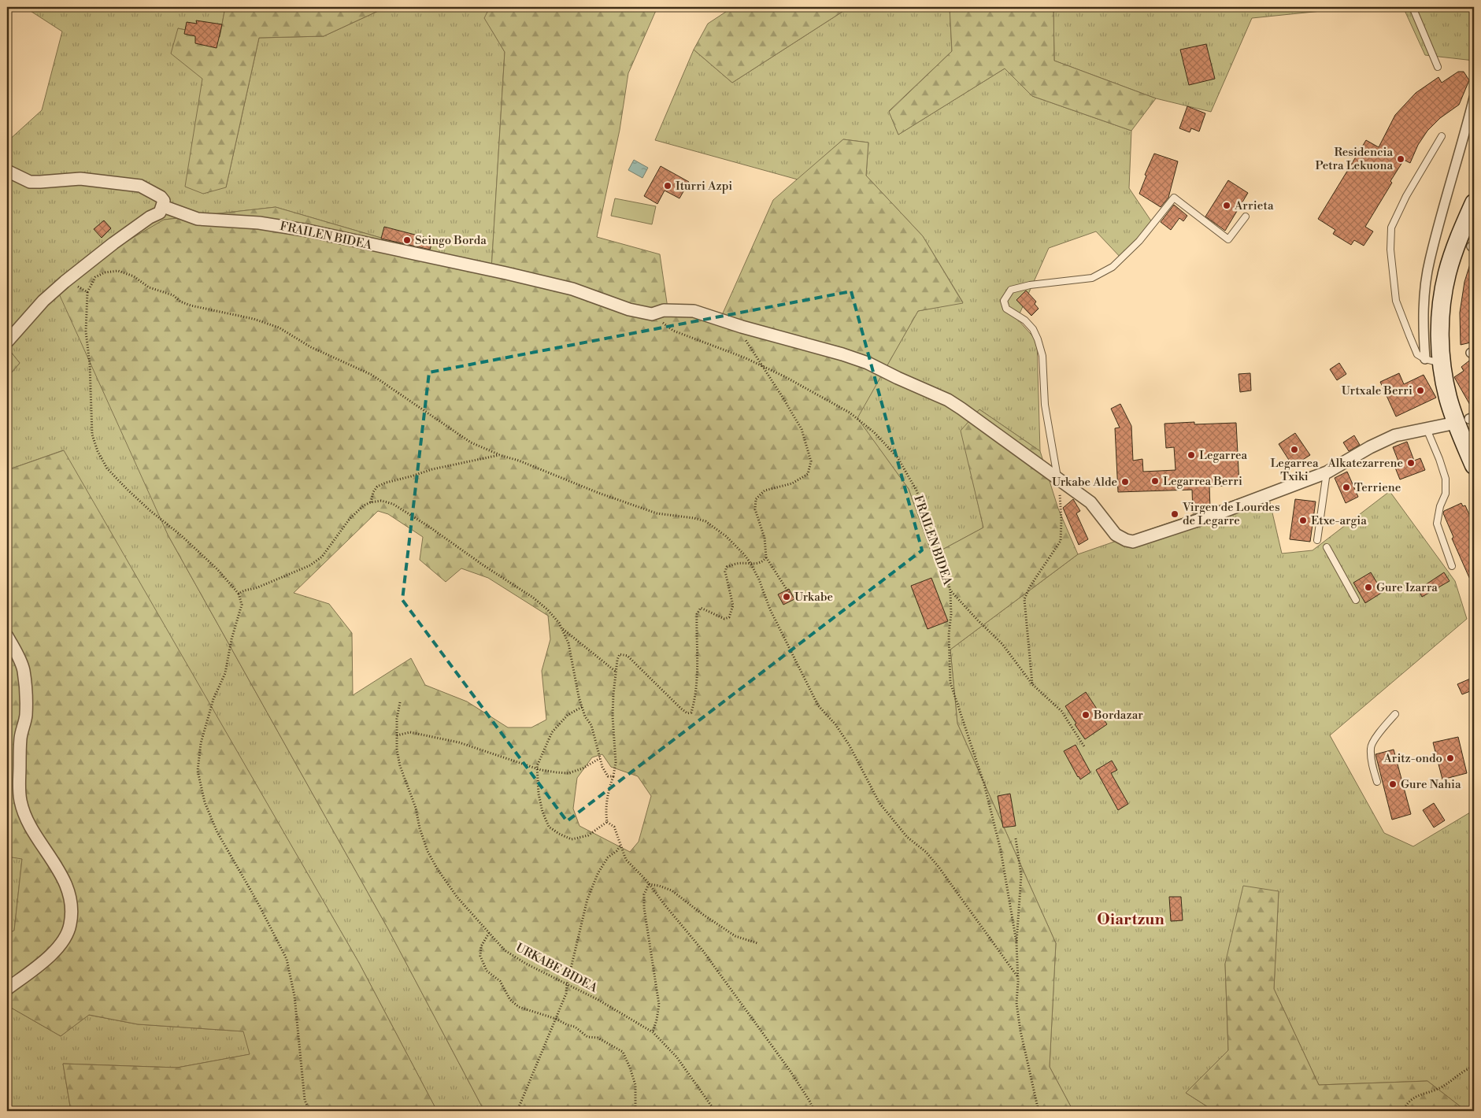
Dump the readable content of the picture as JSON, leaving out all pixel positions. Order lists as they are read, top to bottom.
{
  "streets": {
    "street": ["FRAILEN BIDEA"],
    "path": ["URKABE BIDEA"]
  },
  "districts": ["Oiartzun"],
  "places": [
    "Residencia Petra Lekuona",
    "Iturri Azpi",
    "Arrieta",
    "Seingo Borda",
    "Urtxale Berri",
    "Legarrea Txiki",
    "Legarrea",
    "Alkatezarrene",
    "Legarrea Berri",
    "Urkabe Alde",
    "Terriene",
    "Virgen de Lourdes de Legarre",
    "Etxe-argia",
    "Gure Izarra",
    "Urkabe",
    "Bordazar",
    "Aritz-ondo",
    "Gure Nahia"
  ]
}
